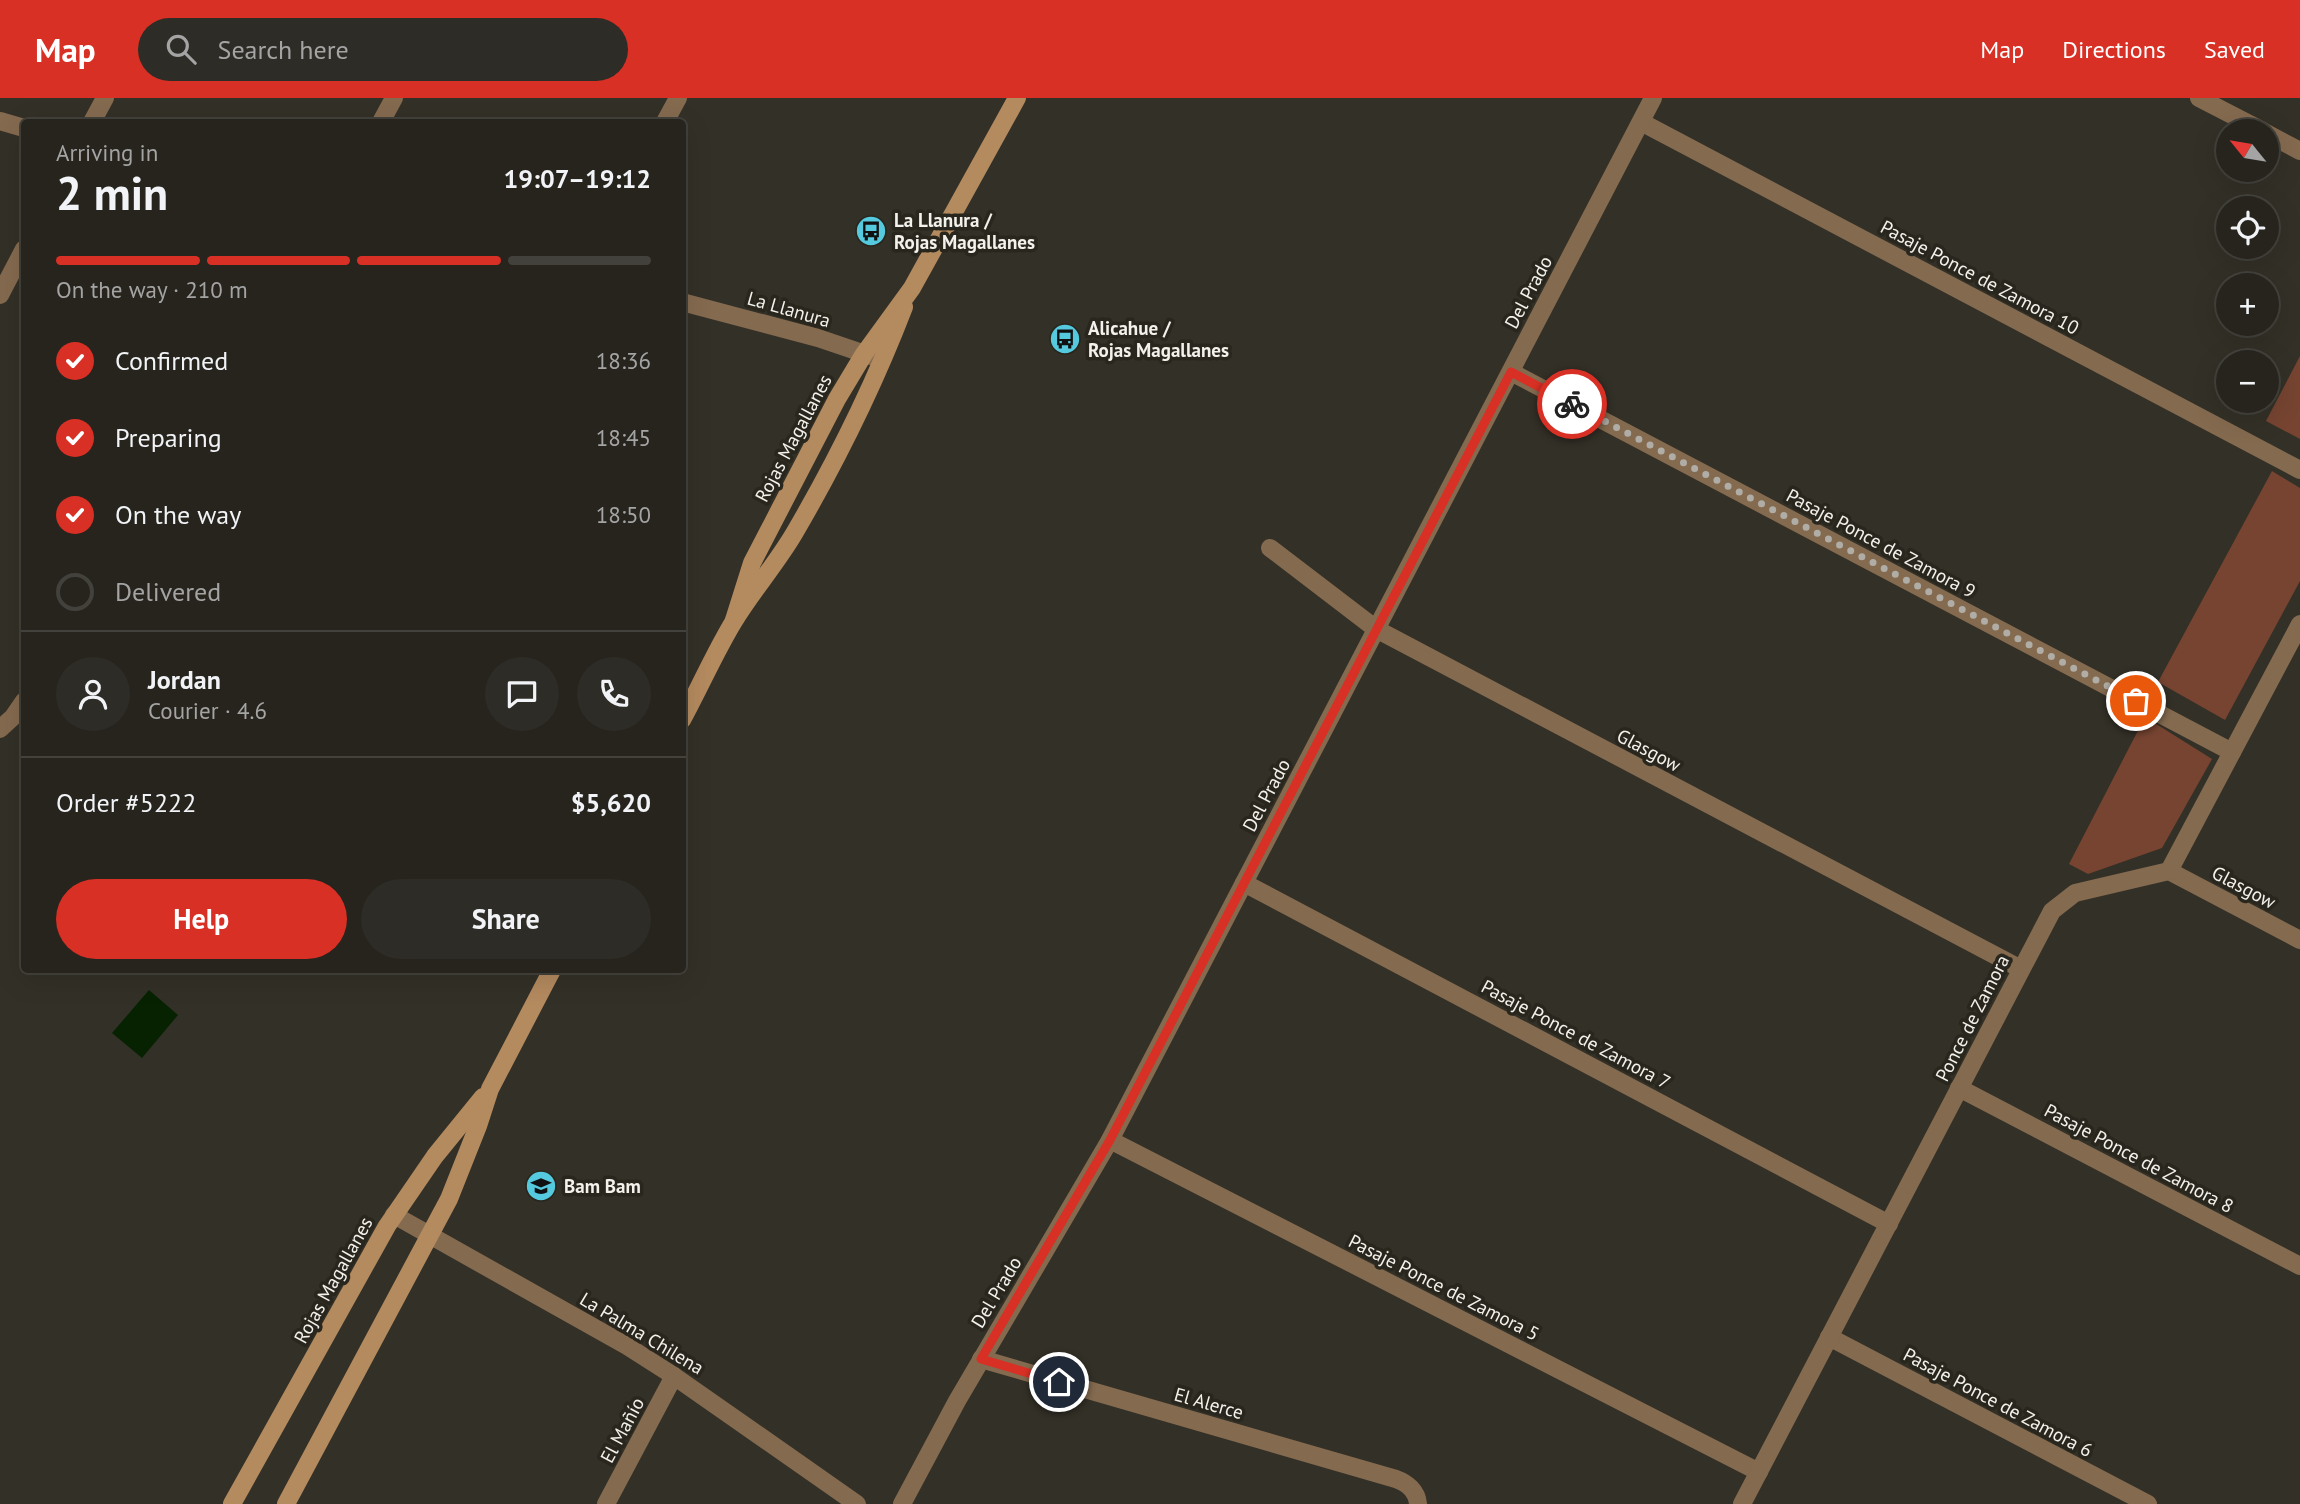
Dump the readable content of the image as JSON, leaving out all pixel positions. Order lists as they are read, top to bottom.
{
  "streets": {
    "street": [
      "Pasaje Ponce de Zamora 10",
      "Del Prado",
      "La Llanura",
      "Rojas Magallanes",
      "Pasaje Ponce de Zamora 9",
      "Glasgow",
      "Ponce de Zamora",
      "Pasaje Ponce de Zamora 7",
      "Pasaje Ponce de Zamora 8",
      "Pasaje Ponce de Zamora 5",
      "La Palma Chilena",
      "Pasaje Ponce de Zamora 6",
      "El Alerce",
      "El Mañío"
    ]
  },
  "crossings": [
    ["Pasaje Ponce de Zamora 10", "Del Prado"],
    ["Del Prado", "Pasaje Ponce de Zamora 9"],
    ["Del Prado", "Glasgow"],
    ["Del Prado", "Pasaje Ponce de Zamora 7"],
    ["Del Prado", "Pasaje Ponce de Zamora 5"],
    ["Del Prado", "El Alerce"],
    ["La Llanura", "Rojas Magallanes"],
    ["Rojas Magallanes", "La Palma Chilena"],
    ["Glasgow", "Ponce de Zamora"],
    ["Ponce de Zamora", "Pasaje Ponce de Zamora 7"],
    ["Ponce de Zamora", "Pasaje Ponce de Zamora 8"],
    ["Ponce de Zamora", "Pasaje Ponce de Zamora 5"],
    ["Ponce de Zamora", "Pasaje Ponce de Zamora 6"],
    ["La Palma Chilena", "El Mañío"]
  ],
  "places": {
    "bus stop": ["La Llanura / Rojas Magallanes", "Alicahue / Rojas Magallanes"],
    "school or university": ["Bam Bam"]
  },
  "north": "top left",
  "page": {
    "header": "Map",
    "search": "Search here",
    "nav": ["Map", "Directions", "Saved"],
    "map_buttons": ["+", "−"],
    "heading": ["2 min", "Arriving in", "19:07–19:12"],
    "panel": [
      "Jordan",
      "Courier · 4.6",
      "Order #5222",
      "$5,620"
    ],
    "bar": "On the way · 210 m",
    "list": [
      ["Confirmed", "18:36"],
      ["Preparing", "18:45"],
      ["On the way", "18:50"],
      "Delivered"
    ],
    "buttons": ["Help", "Share"]
  }
}
